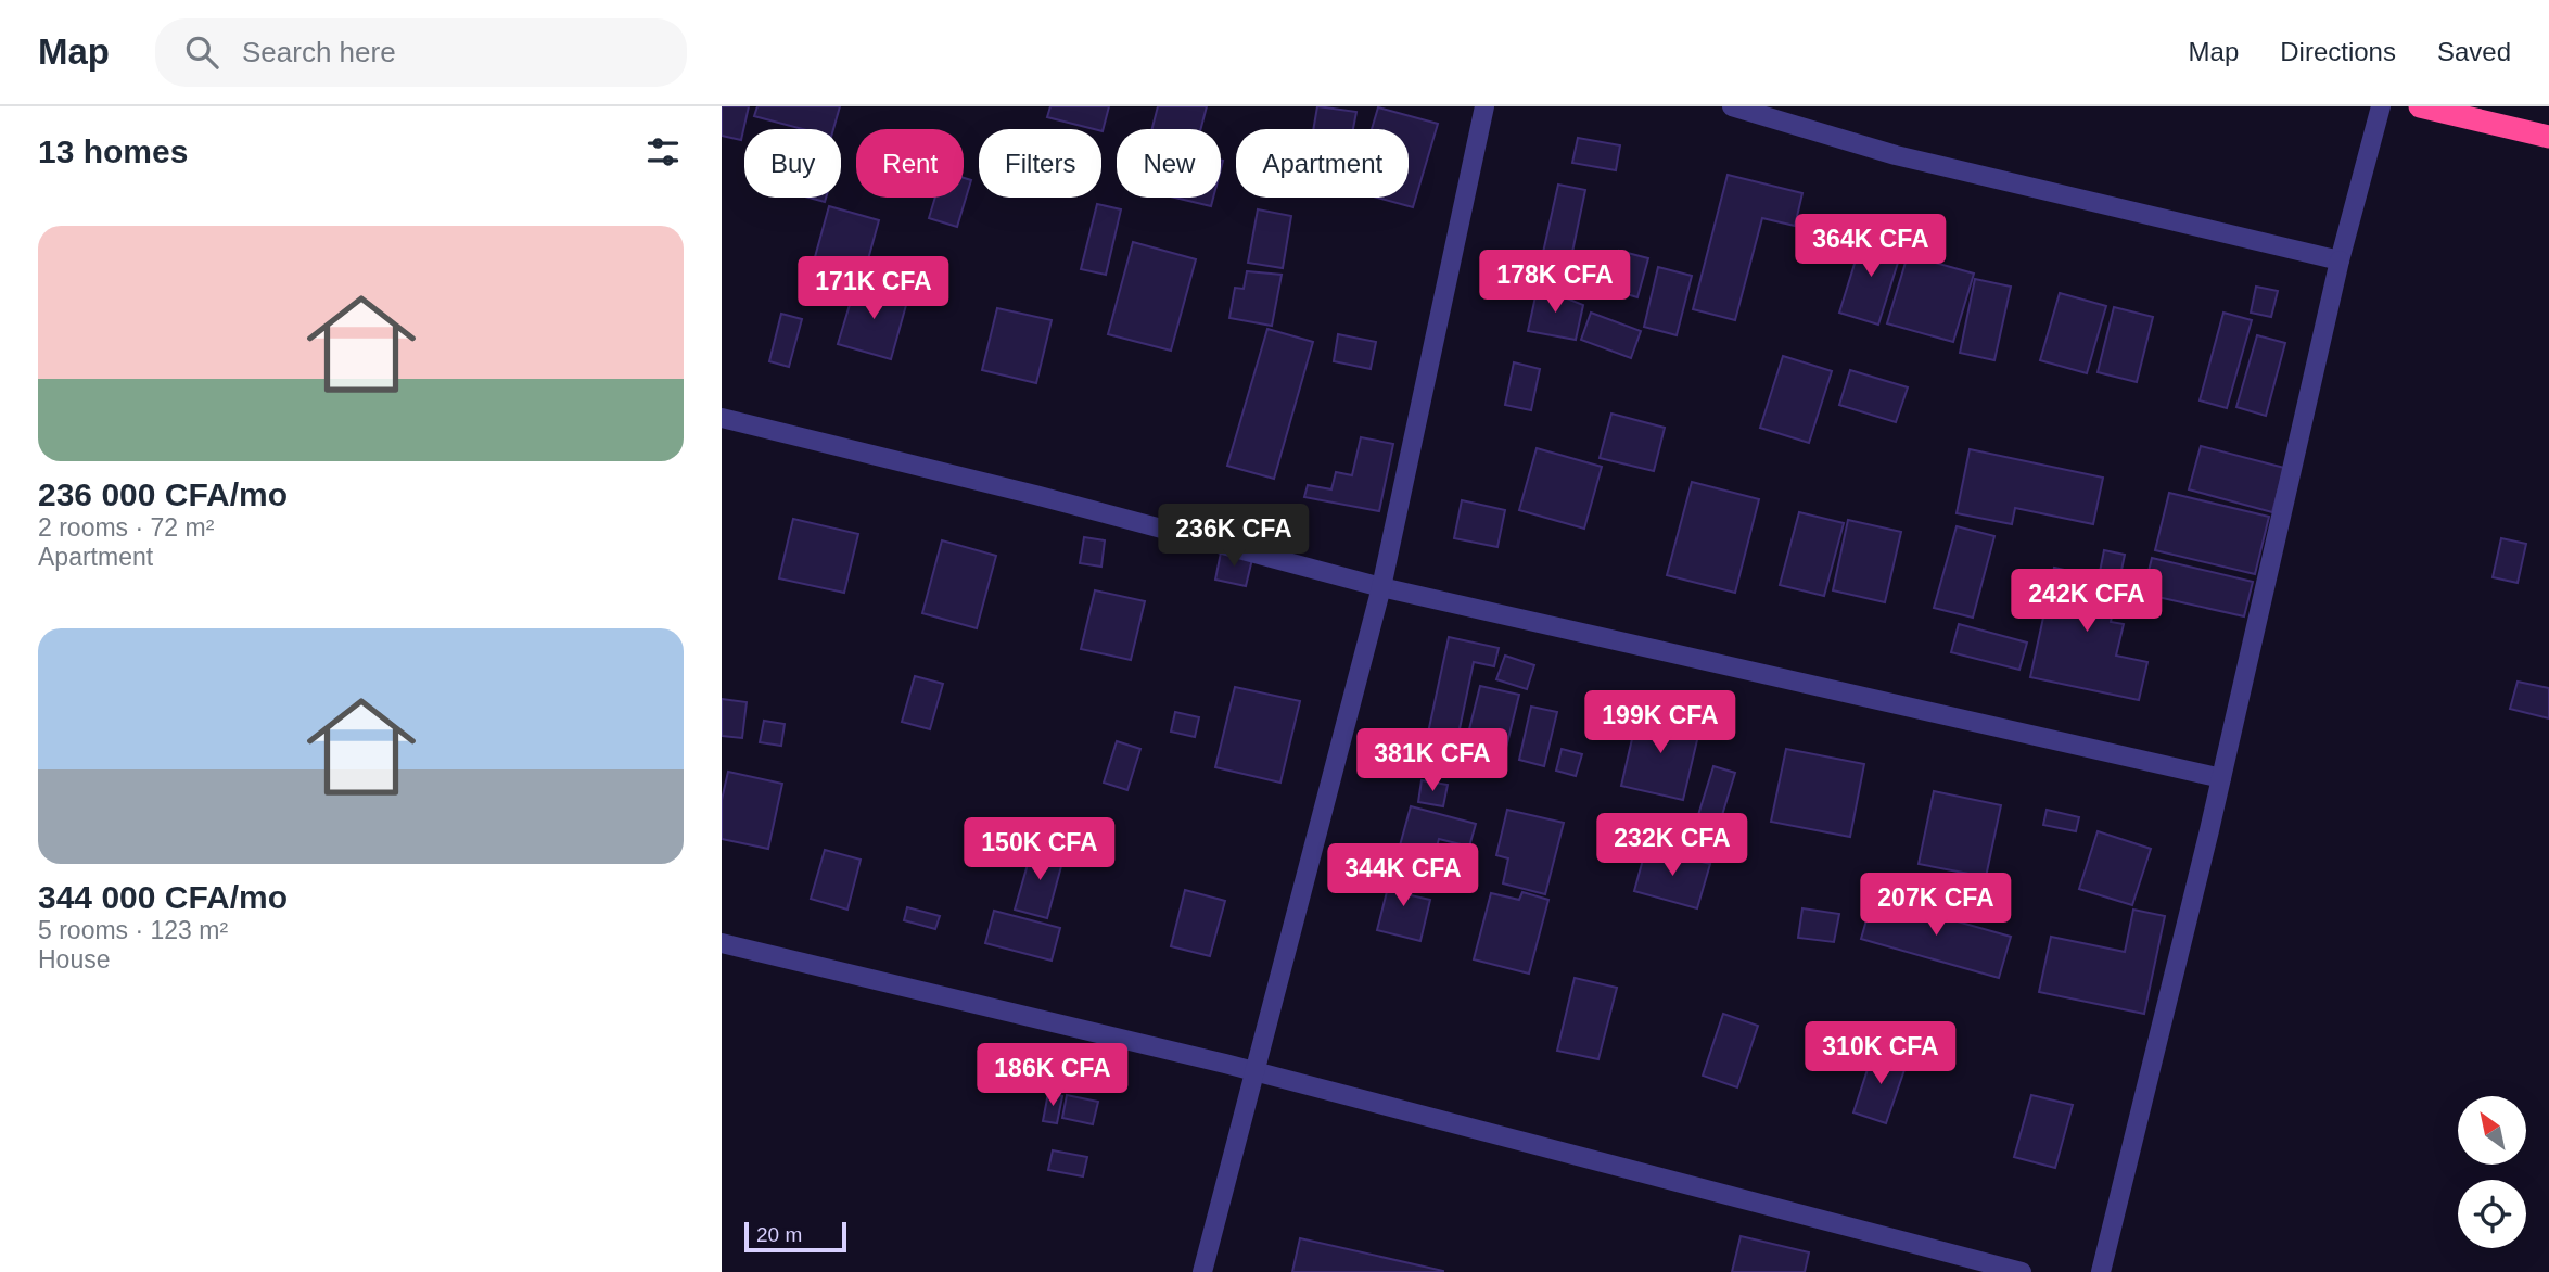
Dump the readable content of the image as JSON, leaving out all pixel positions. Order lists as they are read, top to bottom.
{
  "scale_bar": "20 m",
  "north": "top left",
  "page": {
    "header": "Map",
    "search": "Search here",
    "nav": ["Map", "Directions", "Saved"],
    "heading": "13 homes",
    "chip": [
      "Buy",
      "Rent",
      "Filters",
      "New",
      "Apartment"
    ],
    "list": [
      {
        "name": "236 000 CFA/mo",
        "note": "2 rooms · 72 m² · Apartment"
      },
      {
        "name": "344 000 CFA/mo",
        "note": "5 rooms · 123 m² · House"
      }
    ],
    "price": [
      "364K CFA",
      "178K CFA",
      "171K CFA",
      "236K CFA",
      "242K CFA",
      "199K CFA",
      "381K CFA",
      "232K CFA",
      "150K CFA",
      "344K CFA",
      "207K CFA",
      "310K CFA",
      "186K CFA"
    ],
    "scale": "20 m"
  }
}
